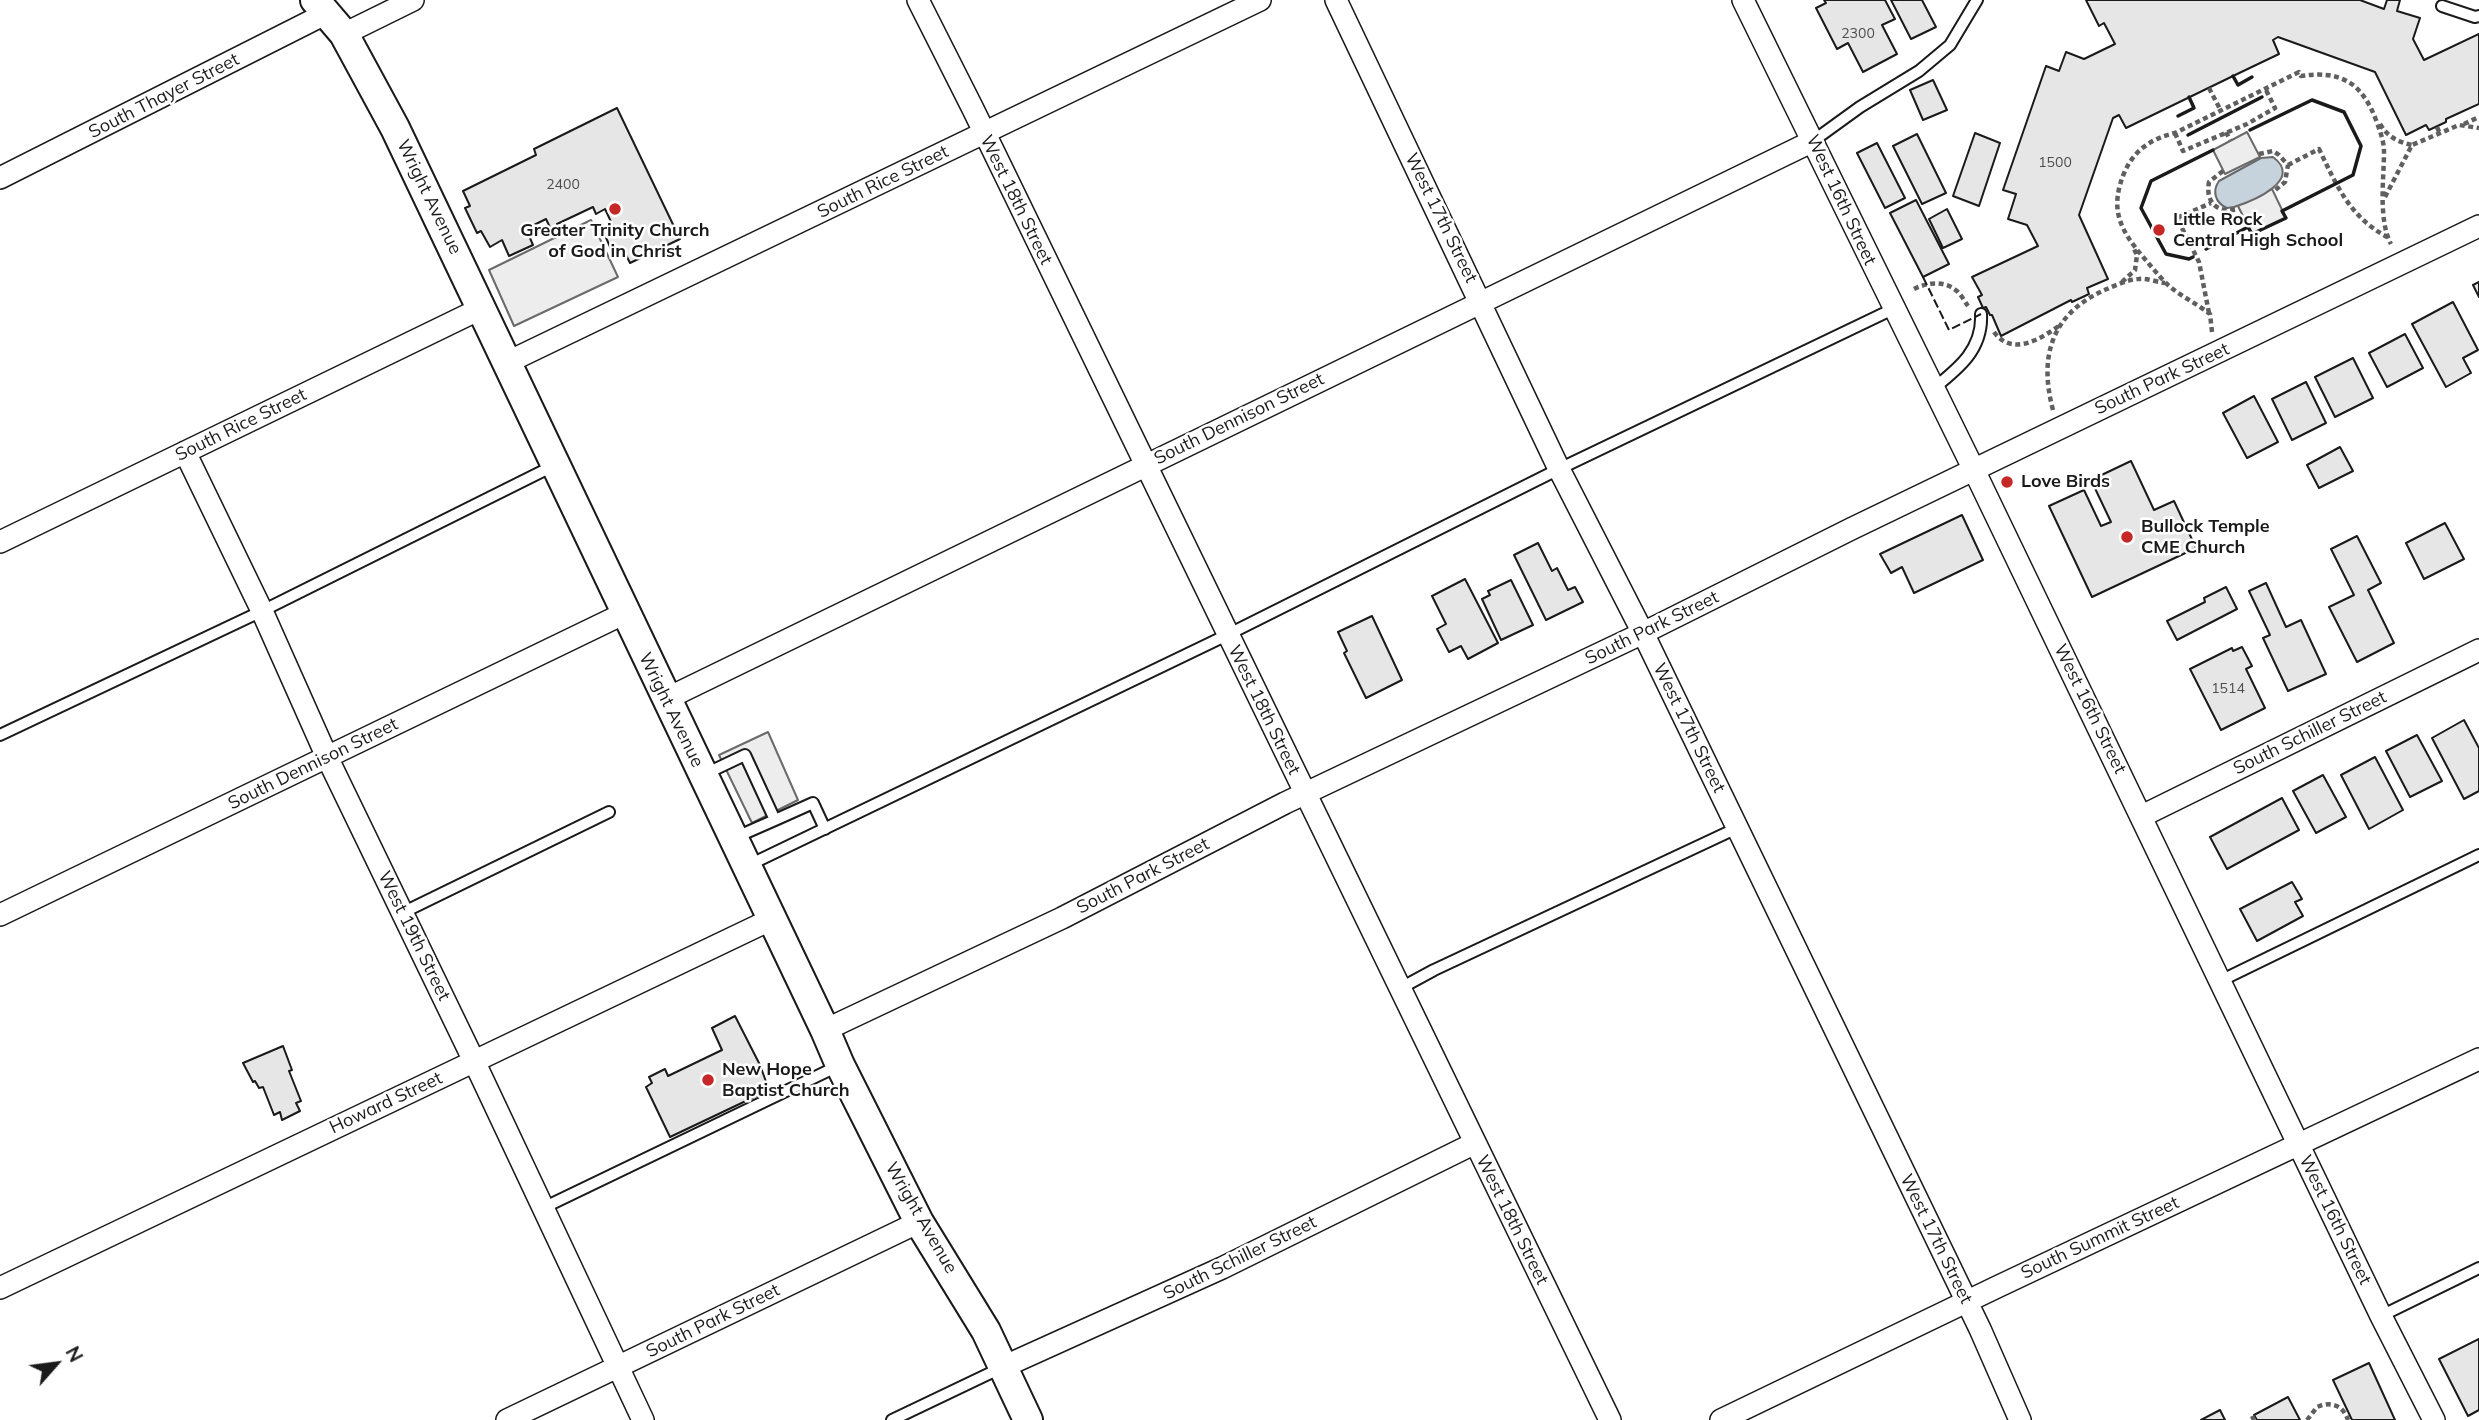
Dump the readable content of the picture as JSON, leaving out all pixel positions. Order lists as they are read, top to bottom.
{
  "streets": {
    "main road": ["Wright Avenue"],
    "street": [
      "South Thayer Street",
      "South Rice Street",
      "West 18th Street",
      "West 16th Street",
      "West 17th Street",
      "South Park Street",
      "South Dennison Street",
      "South Schiller Street",
      "West 19th Street",
      "Howard Street",
      "South Summit Street"
    ]
  },
  "crossings": [
    ["South Thayer Street", "Wright Avenue"],
    ["South Rice Street", "Wright Avenue"],
    ["South Rice Street", "West 18th Street"],
    ["South Rice Street", "West 19th Street"],
    ["Wright Avenue", "South Park Street"],
    ["Wright Avenue", "South Dennison Street"],
    ["Wright Avenue", "South Schiller Street"],
    ["Wright Avenue", "Howard Street"],
    ["West 18th Street", "South Park Street"],
    ["West 18th Street", "South Dennison Street"],
    ["West 18th Street", "South Schiller Street"],
    ["West 16th Street", "South Park Street"],
    ["West 16th Street", "South Dennison Street"],
    ["West 16th Street", "South Schiller Street"],
    ["West 16th Street", "South Summit Street"],
    ["West 17th Street", "South Park Street"],
    ["West 17th Street", "South Dennison Street"],
    ["West 17th Street", "South Summit Street"],
    ["South Park Street", "West 19th Street"],
    ["South Dennison Street", "West 19th Street"],
    ["West 19th Street", "Howard Street"]
  ],
  "places": [
    "Greater Trinity Church of God in Christ",
    "Little Rock Central High School",
    "Love Birds",
    "Bullock Temple CME Church",
    "New Hope Baptist Church"
  ],
  "house_numbers": [
    "2300",
    "1500",
    "2400",
    "1514"
  ],
  "north": "top right"
}
